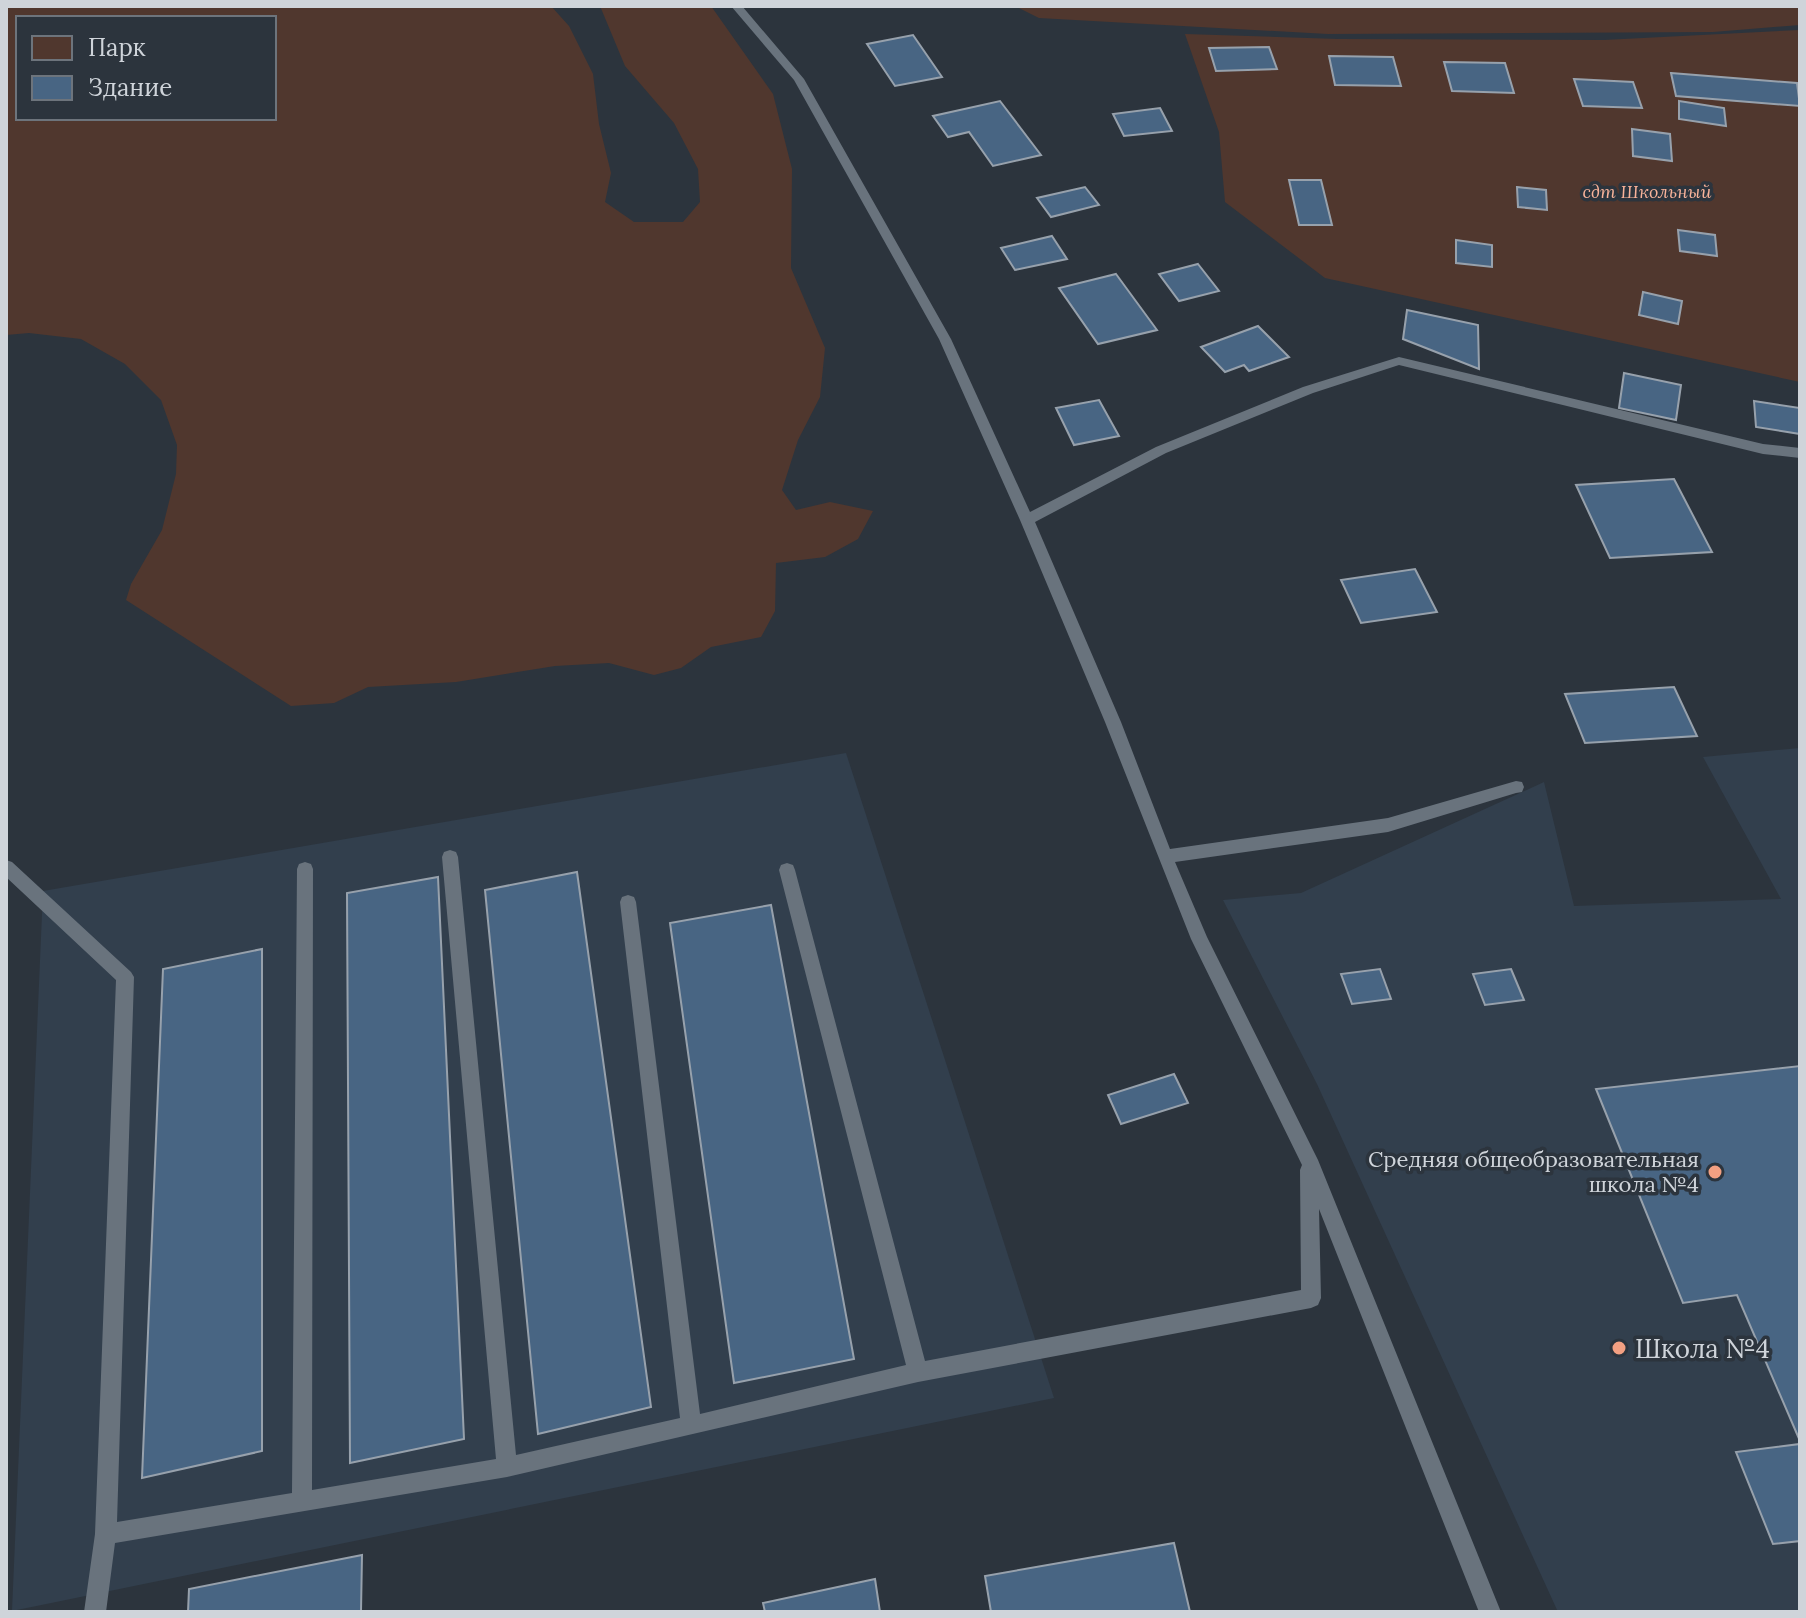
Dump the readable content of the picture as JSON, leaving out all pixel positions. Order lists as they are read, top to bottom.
{
  "parks": ["сдт Школьный"],
  "places": ["Средняя общеобразовательная школа №4", "Школа №4"],
  "legend": ["Парк", "Здание"]
}
